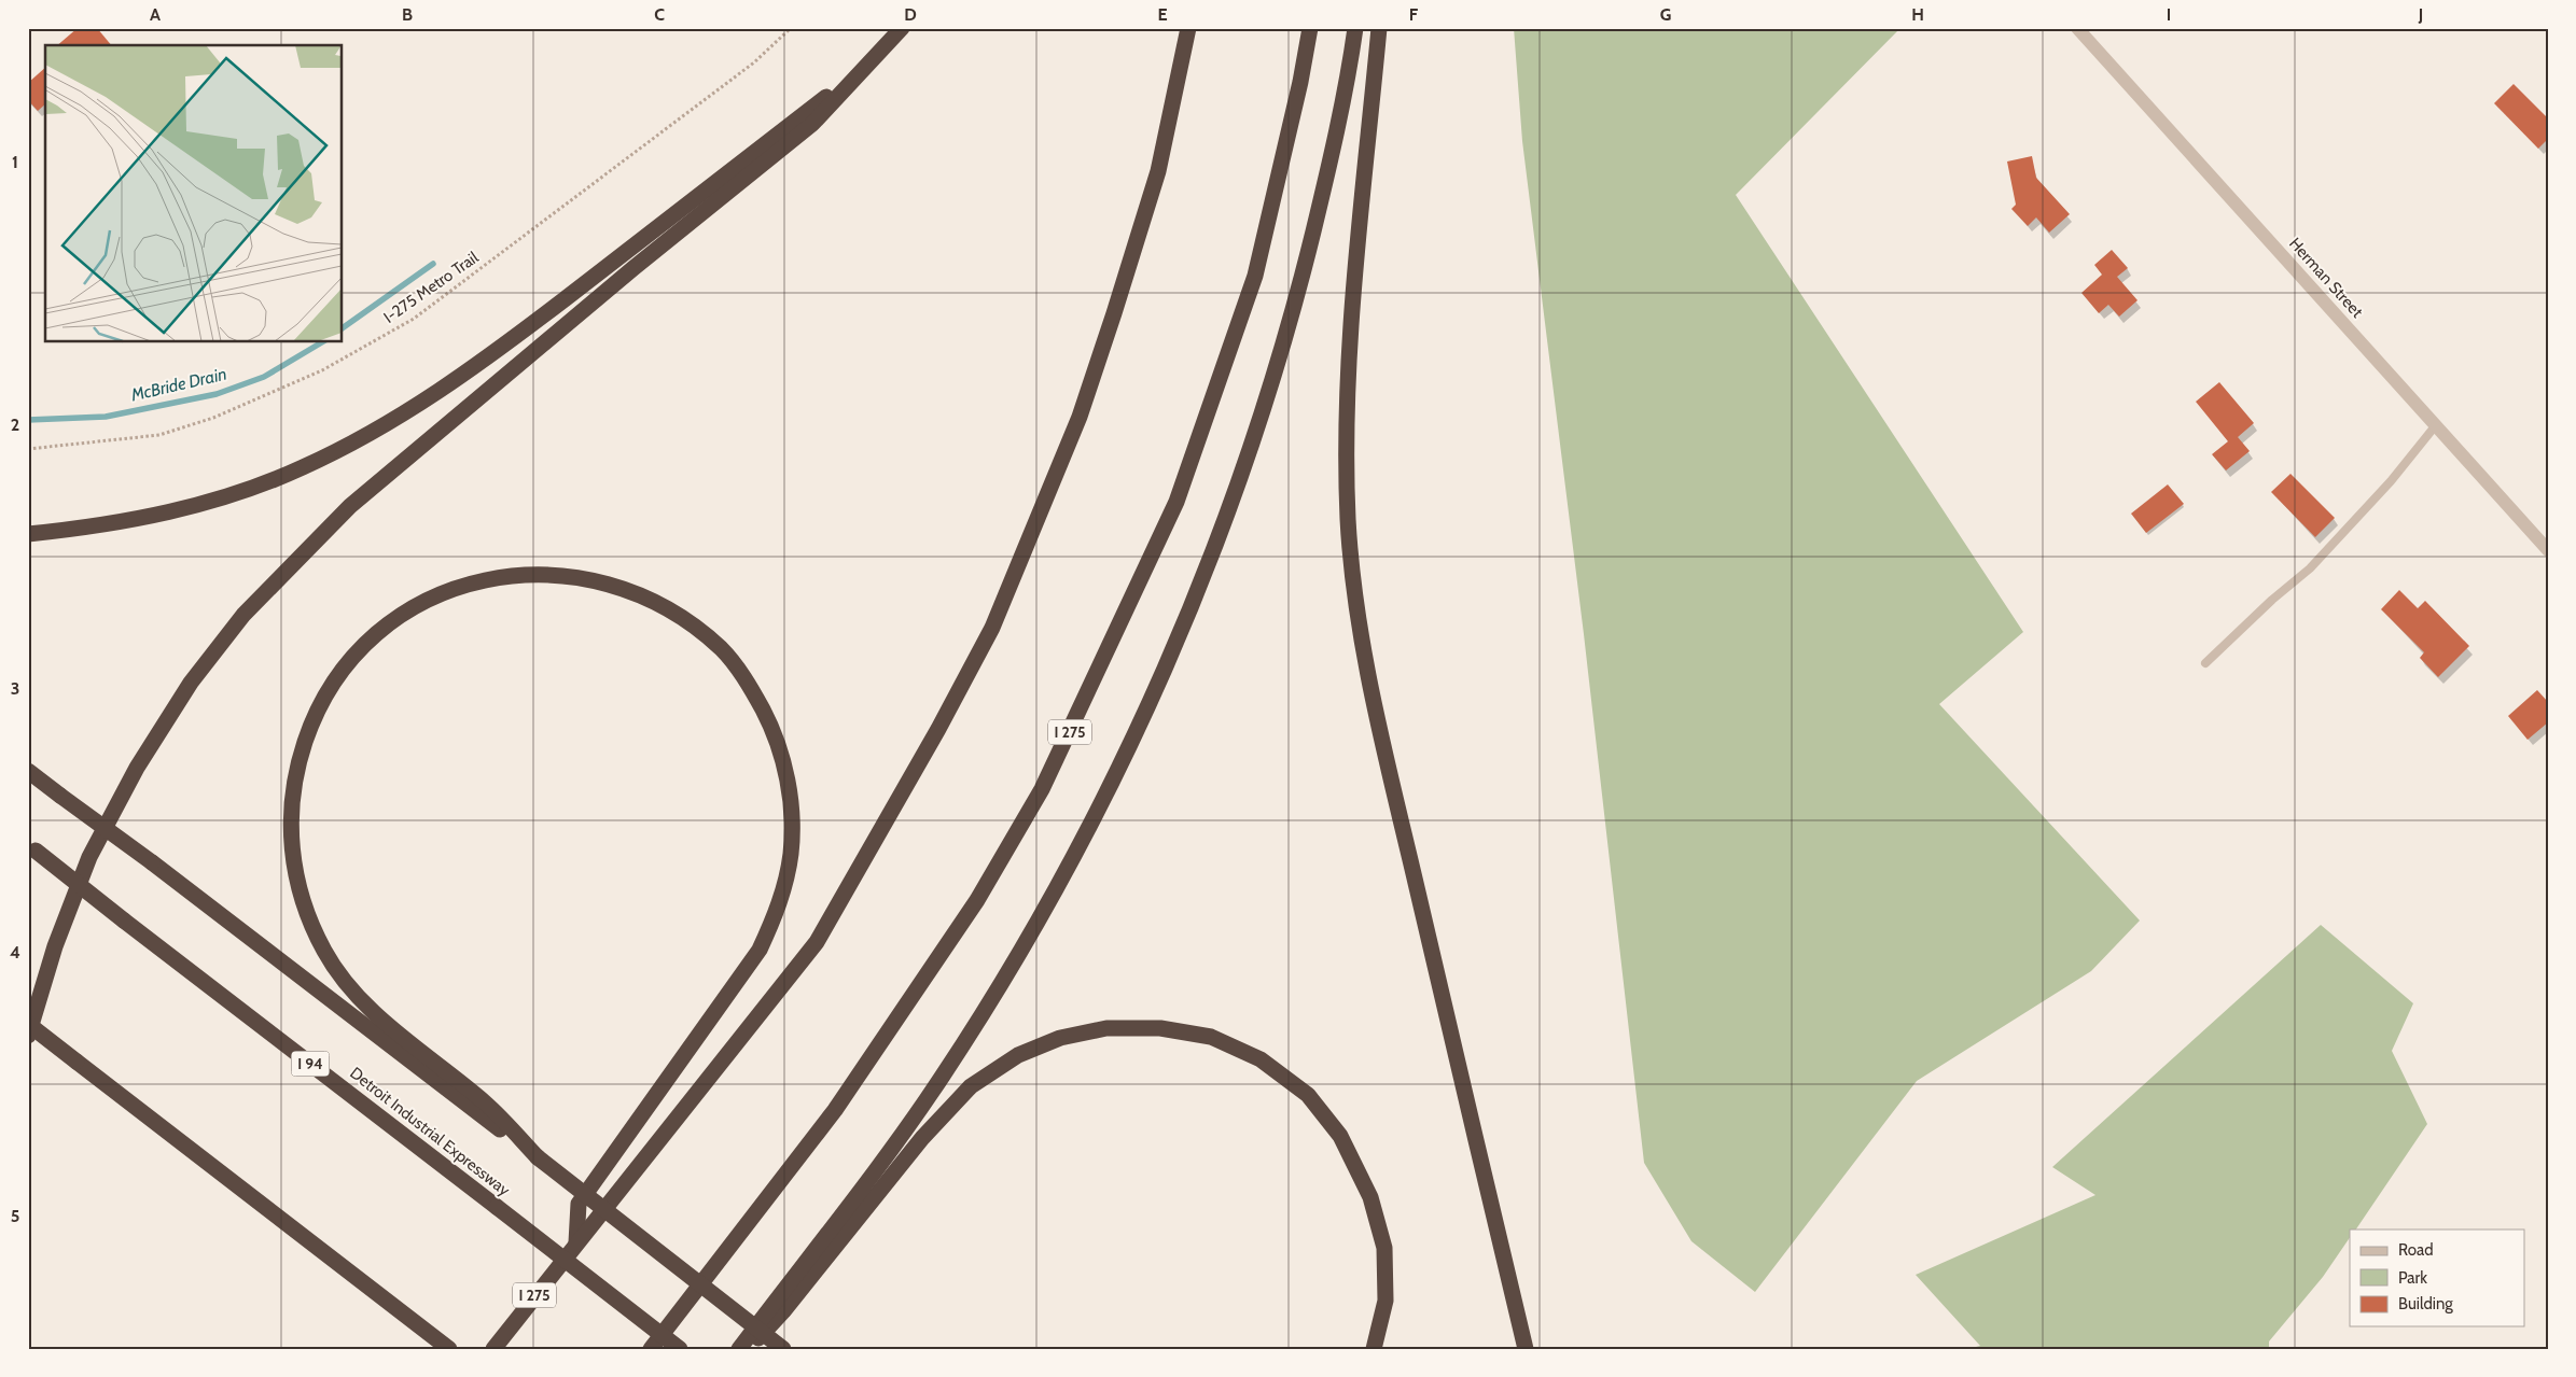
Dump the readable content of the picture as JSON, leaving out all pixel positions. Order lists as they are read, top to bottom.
{
  "streets": {
    "highway": ["I 275", "I 94", "Detroit Industrial Expressway"],
    "street": ["Herman Street"],
    "path": ["I-275 Metro Trail"]
  },
  "water": ["McBride Drain"],
  "legend": ["Road", "Park", "Building"],
  "grid": {
    "columns": [
      "A",
      "B",
      "C",
      "D",
      "E",
      "F",
      "G",
      "H",
      "I",
      "J"
    ],
    "rows": [
      "1",
      "2",
      "3",
      "4",
      "5"
    ]
  }
}
